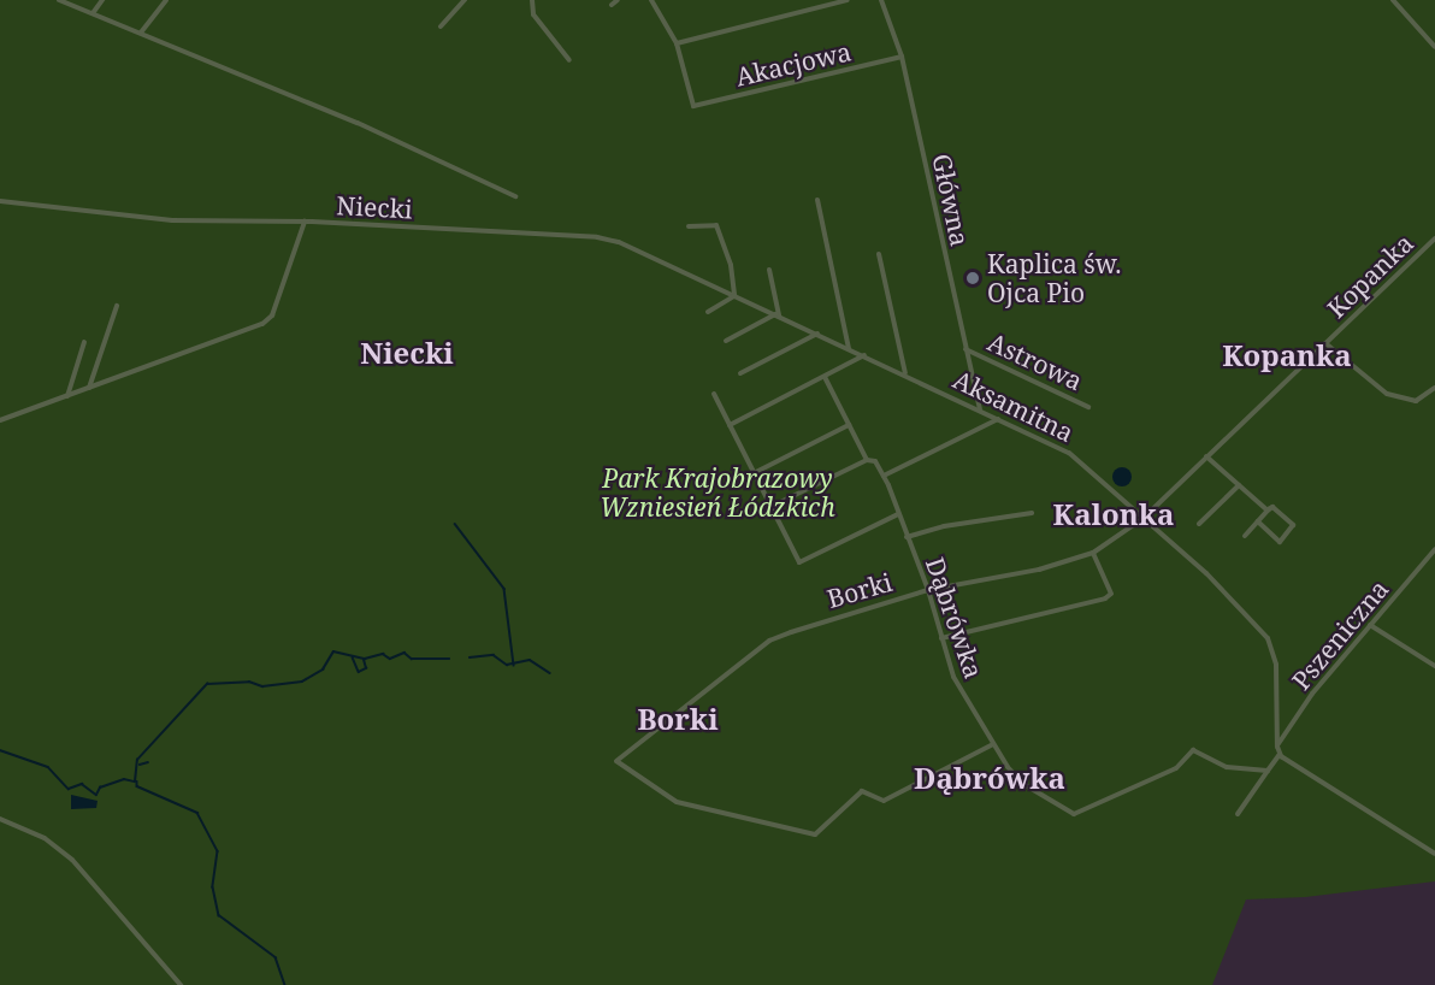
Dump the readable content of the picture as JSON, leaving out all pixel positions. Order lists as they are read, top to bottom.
{
  "streets": {
    "street": [
      "Akacjowa",
      "Główna",
      "Niecki",
      "Kopanka",
      "Astrowa",
      "Aksamitna",
      "Borki",
      "Dąbrówka",
      "Pszeniczna"
    ]
  },
  "crossings": [
    ["Akacjowa", "Główna"],
    ["Główna", "Astrowa"],
    ["Główna", "Aksamitna"],
    ["Niecki", "Aksamitna"],
    ["Kopanka", "Aksamitna"],
    ["Kopanka", "Borki"],
    ["Aksamitna", "Borki"],
    ["Aksamitna", "Pszeniczna"],
    ["Borki", "Dąbrówka"]
  ],
  "districts": [
    "Niecki",
    "Kopanka",
    "Kalonka",
    "Borki",
    "Dąbrówka"
  ],
  "parks": ["Park Krajobrazowy Wzniesień Łódzkich"],
  "places": ["Kaplica św. Ojca Pio"]
}
